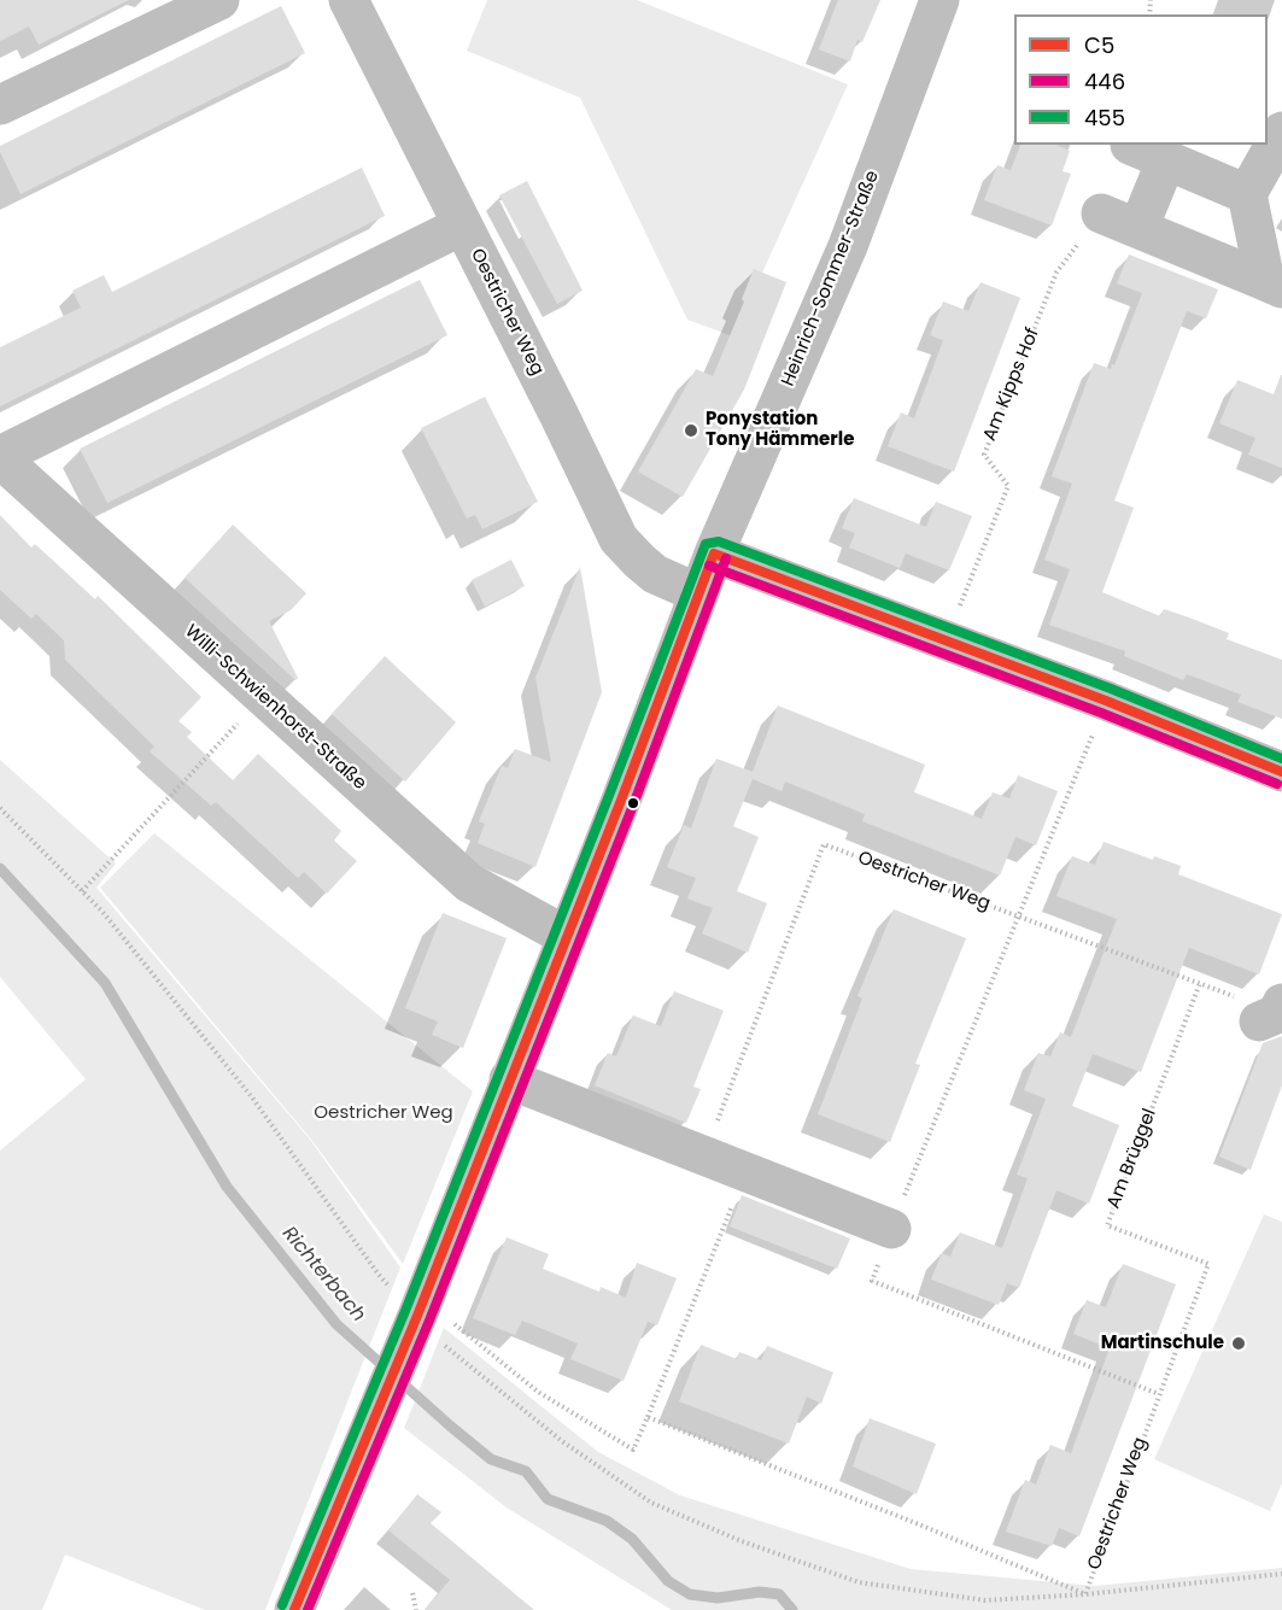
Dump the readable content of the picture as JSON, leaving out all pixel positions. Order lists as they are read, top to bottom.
{
  "streets": {
    "street": ["Heinrich-Sommer-Straße", "Oestricher Weg", "Willi-Schwienhorst-Straße"],
    "path": ["Am Kipps Hof", "Am Brüggel"]
  },
  "crossings": [
    ["Oestricher Weg", "Willi-Schwienhorst-Straße"],
    ["Oestricher Weg", "Am Brüggel"]
  ],
  "water": ["Richterbach"],
  "parks": ["Oestricher Weg"],
  "places": ["Ponystation Tony Hämmerle", "Martinschule"],
  "lines": ["transit line 455", "transit line C5", "transit line 446"],
  "legend": ["C5", "446", "455"]
}
